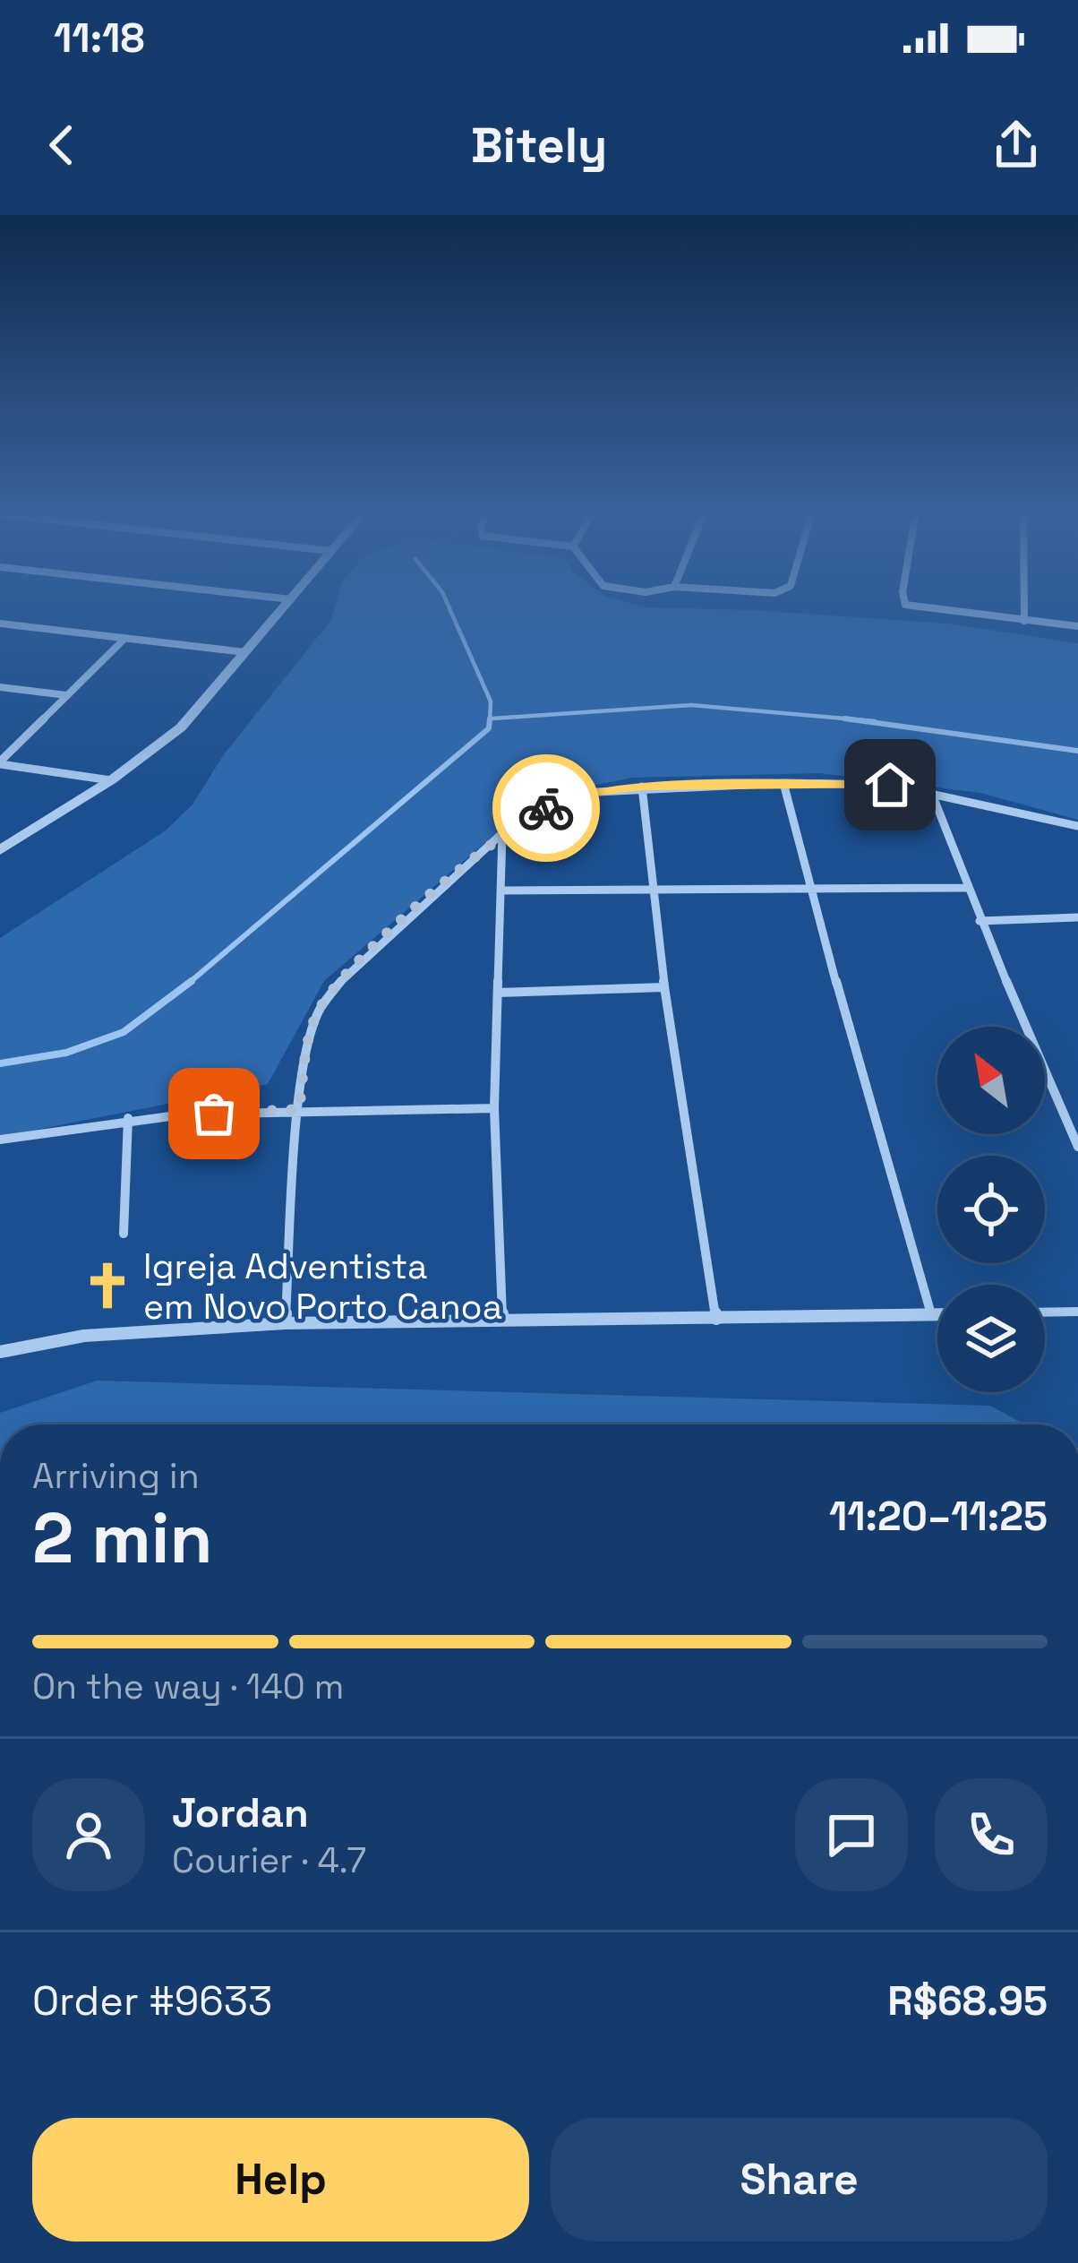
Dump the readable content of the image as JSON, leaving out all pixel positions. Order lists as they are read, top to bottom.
{
  "places": {
    "church": ["Igreja Adventista em Novo Porto Canoa"]
  },
  "north": "top left",
  "page": {
    "status": "11:18",
    "header": "Bitely",
    "heading": ["2 min", "Arriving in", "11:20–11:25"],
    "panel": [
      "Jordan",
      "Courier · 4.7",
      "Order #9633",
      "R$68.95"
    ],
    "bar": "On the way · 140 m",
    "buttons": ["Help", "Share"]
  }
}
